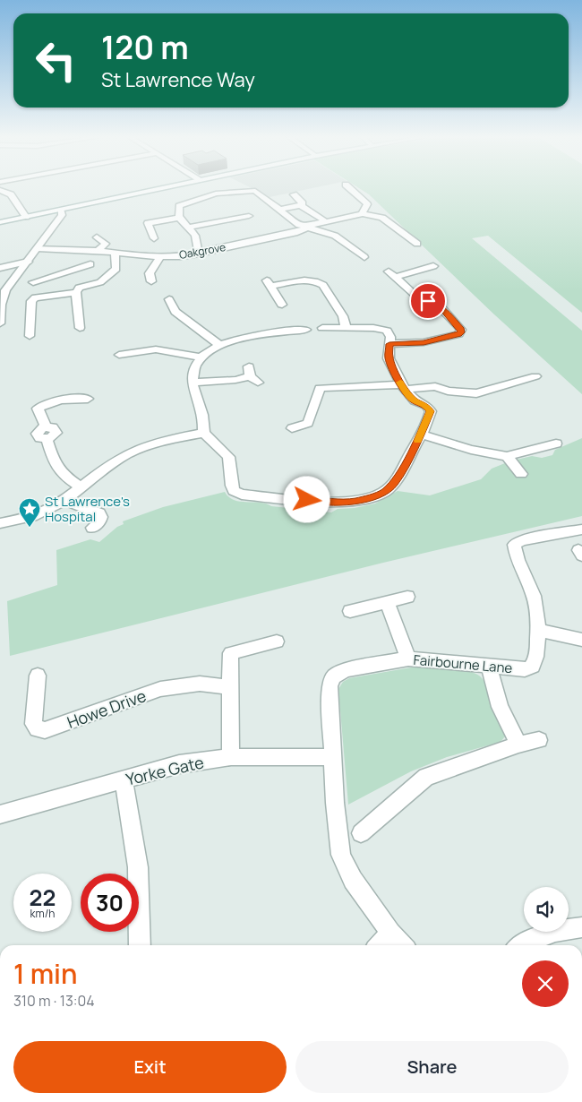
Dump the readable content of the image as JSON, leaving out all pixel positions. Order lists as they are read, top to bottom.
{
  "streets": {
    "street": [
      "Oakgrove",
      "Fairbourne Lane",
      "Howe Drive",
      "Yorke Gate"
    ]
  },
  "crossings": [
    ["Fairbourne Lane", "Yorke Gate"]
  ],
  "places": {
    "place": ["St Lawrence's Hospital"]
  },
  "page": {
    "turn": ["120 m", "St Lawrence Way"],
    "speed": "22 km/h",
    "limit": "30",
    "heading": ["1 min", "310 m · 13:04"],
    "buttons": ["Exit", "Share"]
  }
}
